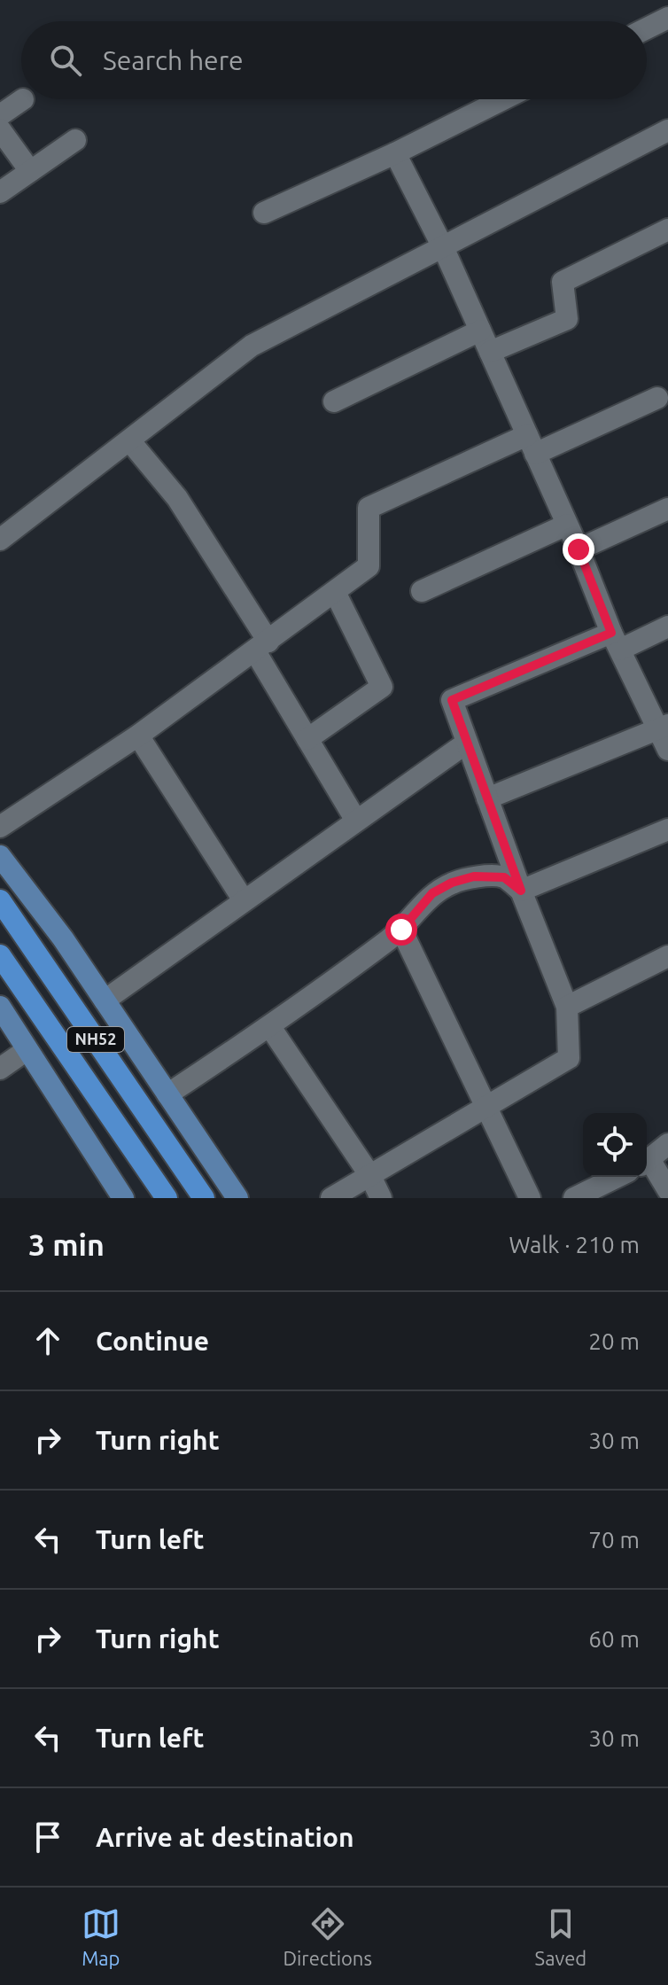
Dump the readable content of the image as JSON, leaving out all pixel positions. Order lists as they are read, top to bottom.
{
  "streets": {
    "highway": ["NH52"]
  },
  "page": {
    "search": "Search here",
    "heading": ["3 min", "Walk · 210 m"],
    "list": [
      ["Continue", "20 m"],
      ["Turn right", "30 m"],
      ["Turn left", "70 m"],
      ["Turn right", "60 m"],
      ["Turn left", "30 m"],
      "Arrive at destination"
    ],
    "nav": ["Map", "Directions", "Saved"]
  }
}
